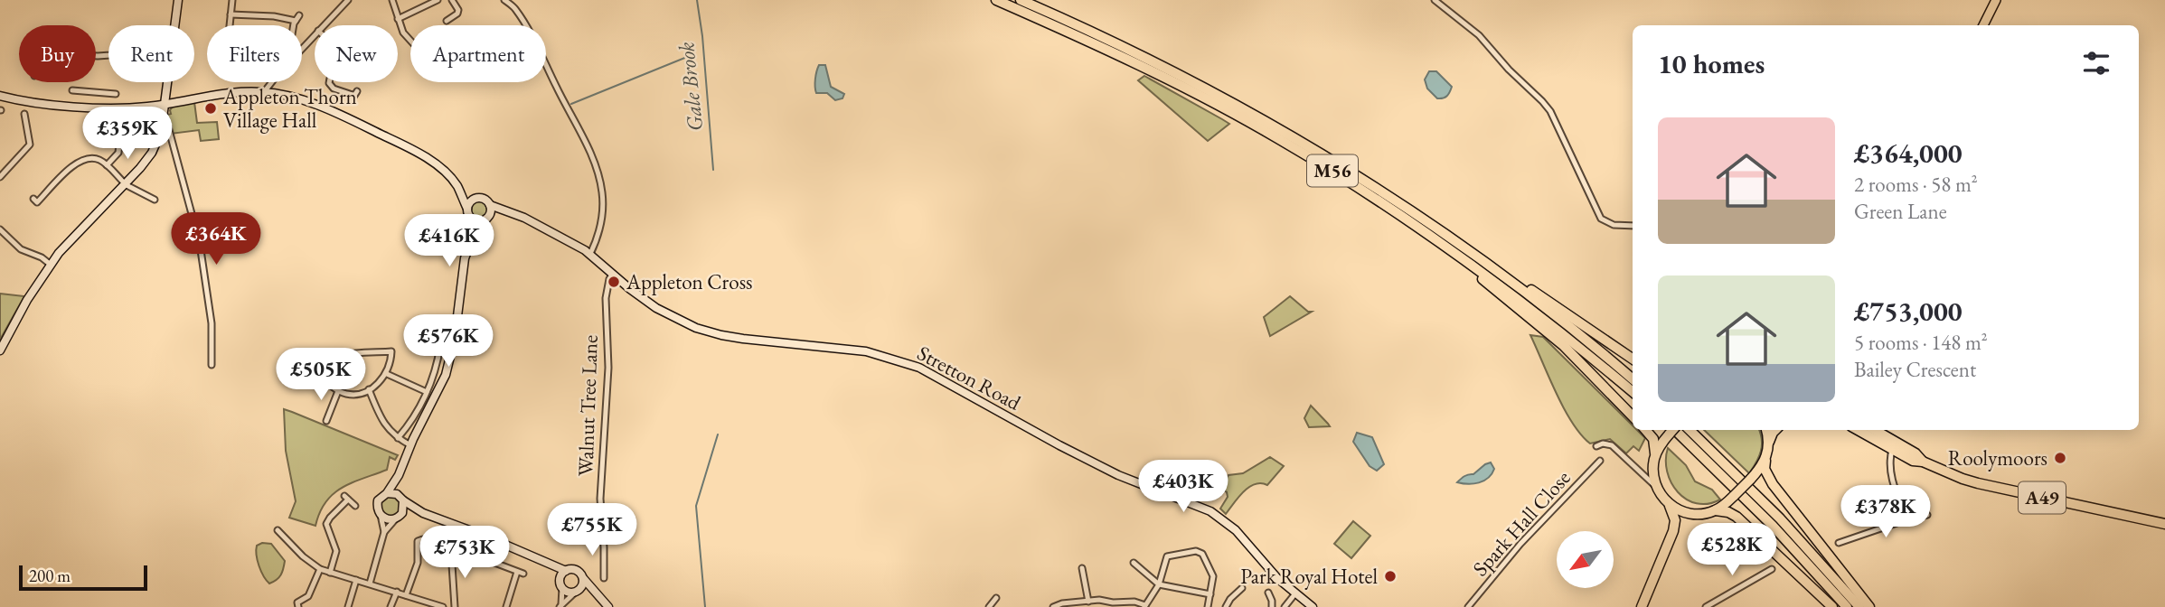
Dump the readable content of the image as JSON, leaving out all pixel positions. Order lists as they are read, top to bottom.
{
  "streets": {
    "highway": ["M56", "A49"],
    "main road": ["Stretton Road"],
    "street": ["Walnut Tree Lane", "Spark Hall Close"]
  },
  "crossings": [
    ["Stretton Road", "Walnut Tree Lane"]
  ],
  "water": ["Gale Brook"],
  "places": [
    "Appleton Thorn Village Hall",
    "Appleton Cross",
    "Roolymoors",
    "Park Royal Hotel"
  ],
  "scale_bar": "200 m",
  "north": "bottom left",
  "page": {
    "chip": [
      "Buy",
      "Rent",
      "Filters",
      "New",
      "Apartment"
    ],
    "heading": "10 homes",
    "list": [
      {
        "name": "£364,000",
        "note": "2 rooms · 58 m² · Green Lane"
      },
      {
        "name": "£753,000",
        "note": "5 rooms · 148 m² · Bailey Crescent"
      }
    ],
    "price": [
      "£359K",
      "£364K",
      "£416K",
      "£576K",
      "£505K",
      "£403K",
      "£378K",
      "£755K",
      "£528K",
      "£753K"
    ],
    "scale": "200 m"
  }
}
